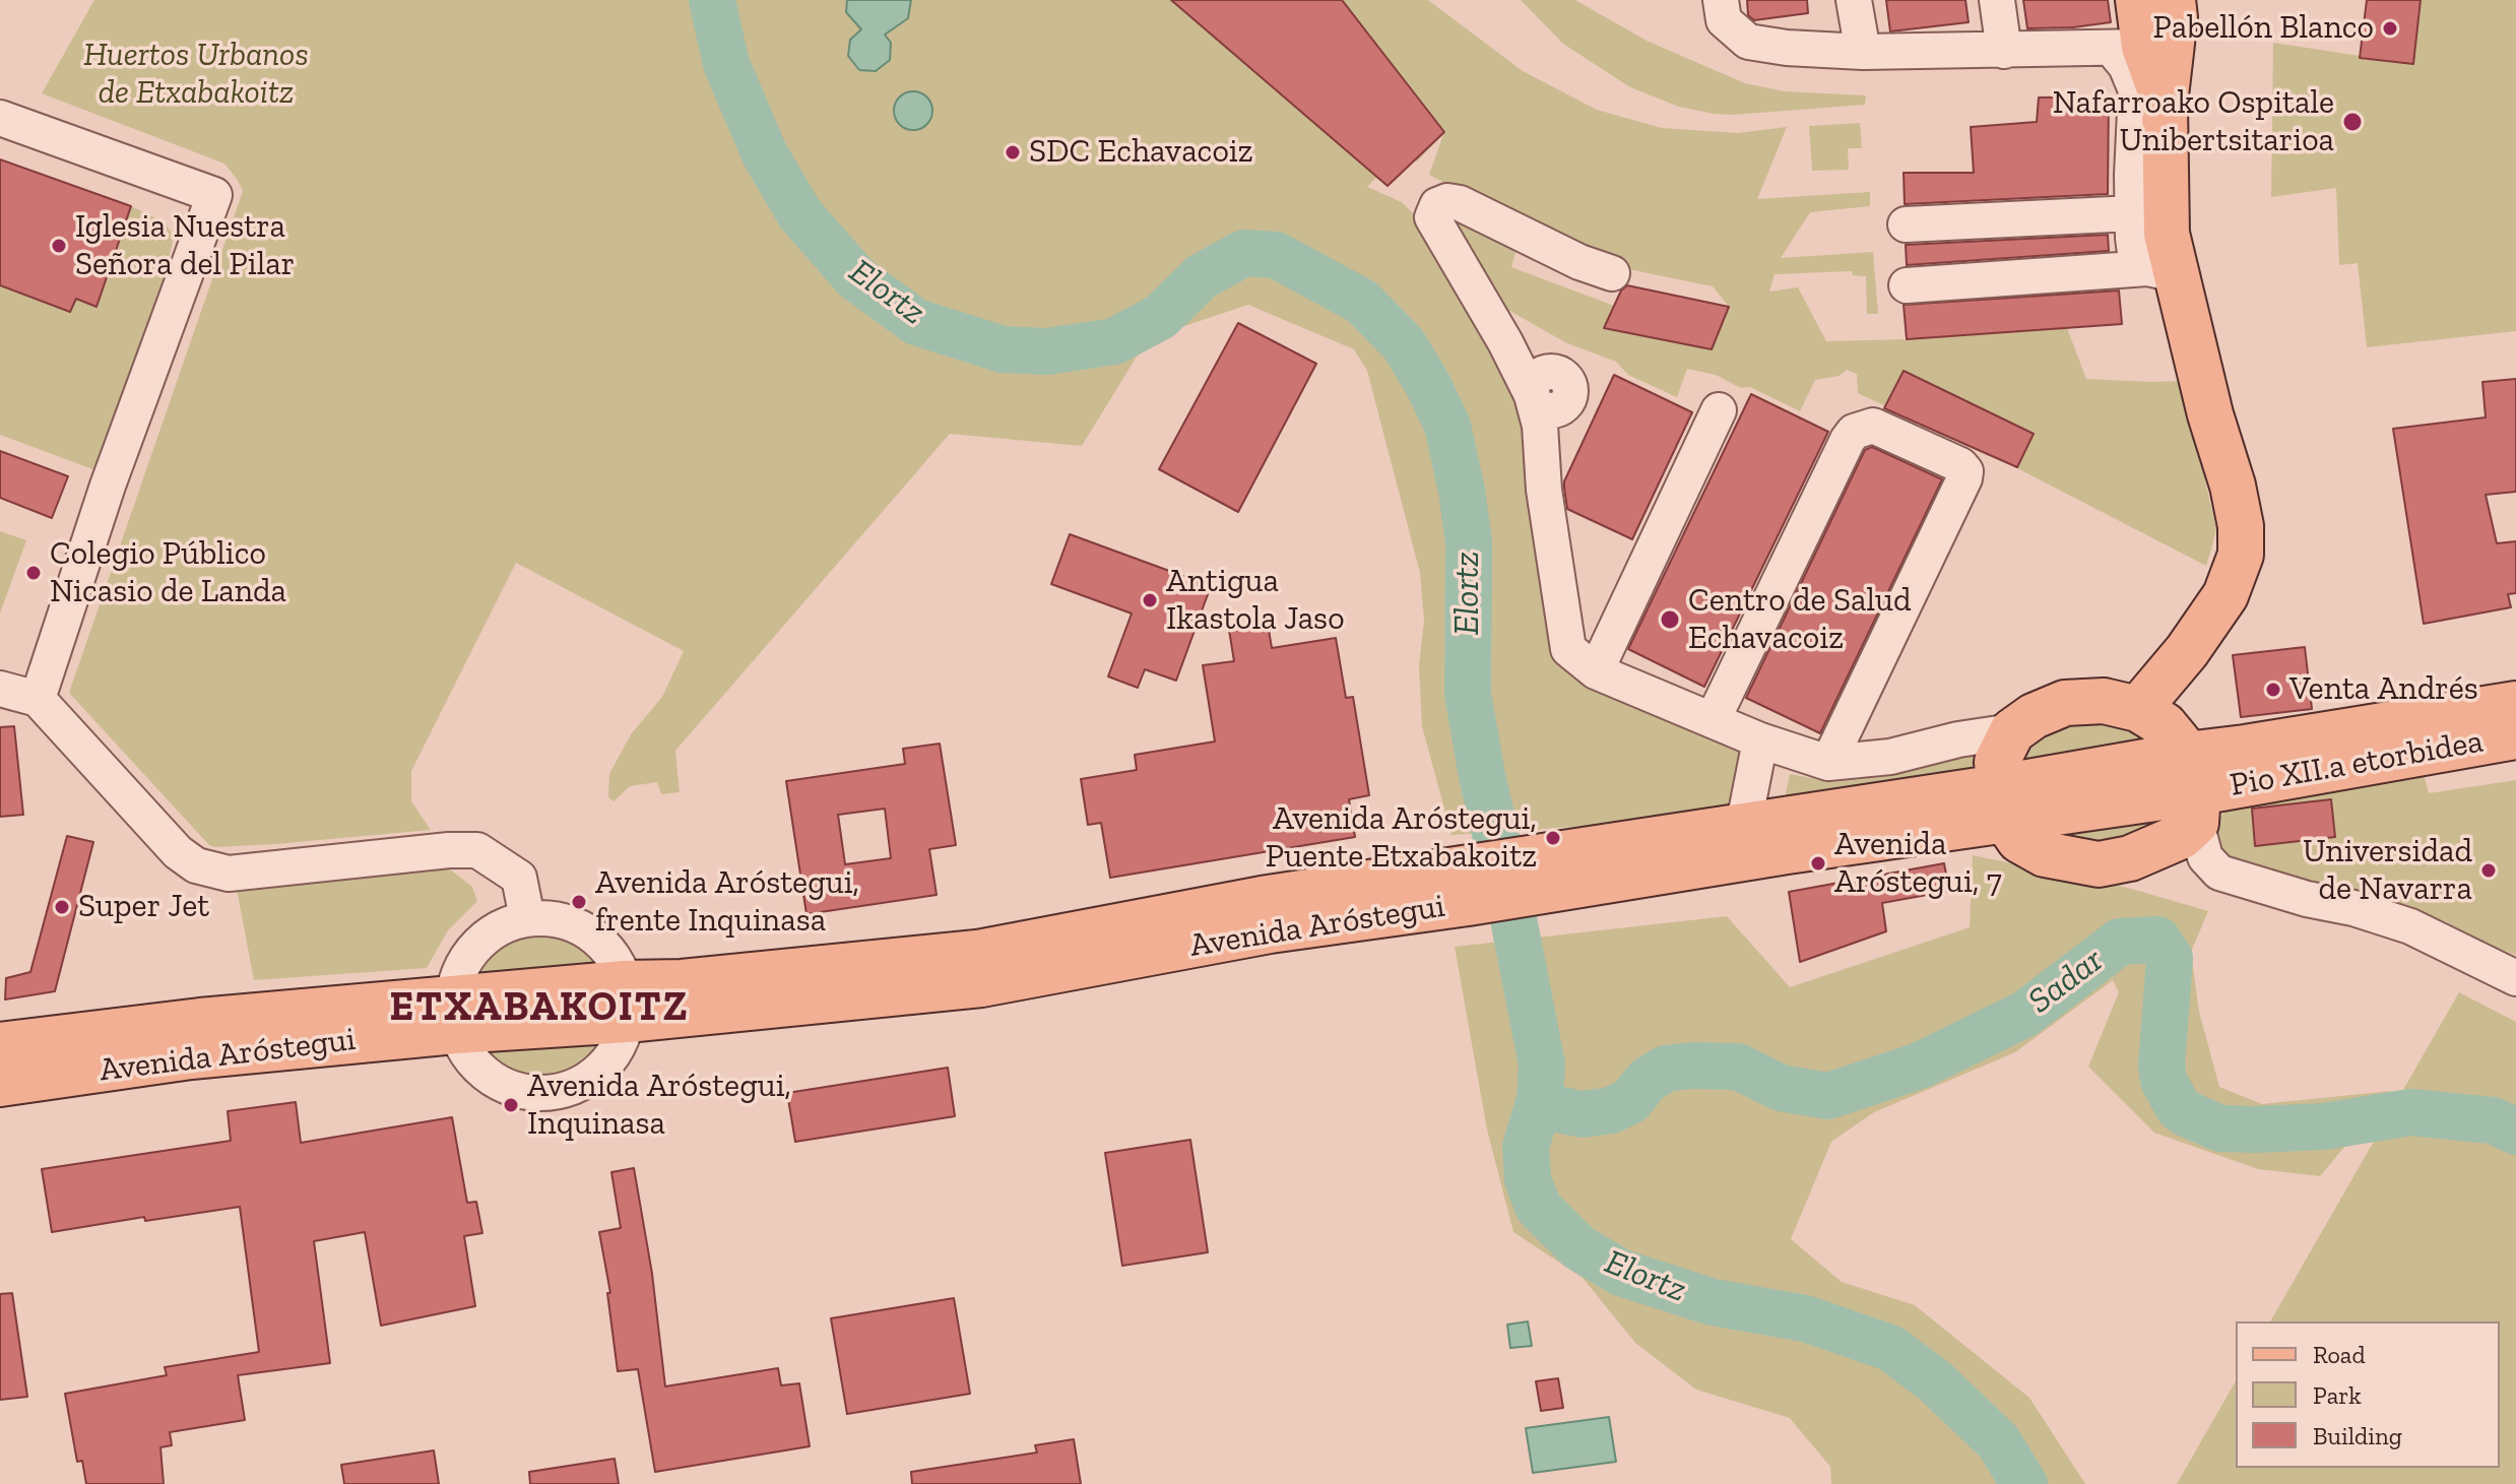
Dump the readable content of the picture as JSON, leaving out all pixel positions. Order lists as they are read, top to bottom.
{
  "streets": {
    "main road": ["Pio XII.a etorbidea", "Avenida Aróstegui"]
  },
  "crossings": [
    ["Pio XII.a etorbidea", "Avenida Aróstegui"]
  ],
  "districts": ["ETXABAKOITZ"],
  "water": ["Elortz", "Sadar"],
  "parks": ["Huertos Urbanos de Etxabakoitz"],
  "places": [
    "Pabellón Blanco",
    "Nafarroako Ospitale Unibertsitarioa",
    "SDC Echavacoiz",
    "Iglesia Nuestra Señora del Pilar",
    "Colegio Público Nicasio de Landa",
    "Antigua Ikastola Jaso",
    "Centro de Salud Echavacoiz",
    "Venta Andrés",
    "Avenida Aróstegui, Puente Etxabakoitz",
    "Avenida Aróstegui, 7",
    "Universidad de Navarra",
    "Avenida Aróstegui, frente Inquinasa",
    "Super Jet",
    "Avenida Aróstegui, Inquinasa"
  ],
  "legend": ["Road", "Park", "Building"]
}
